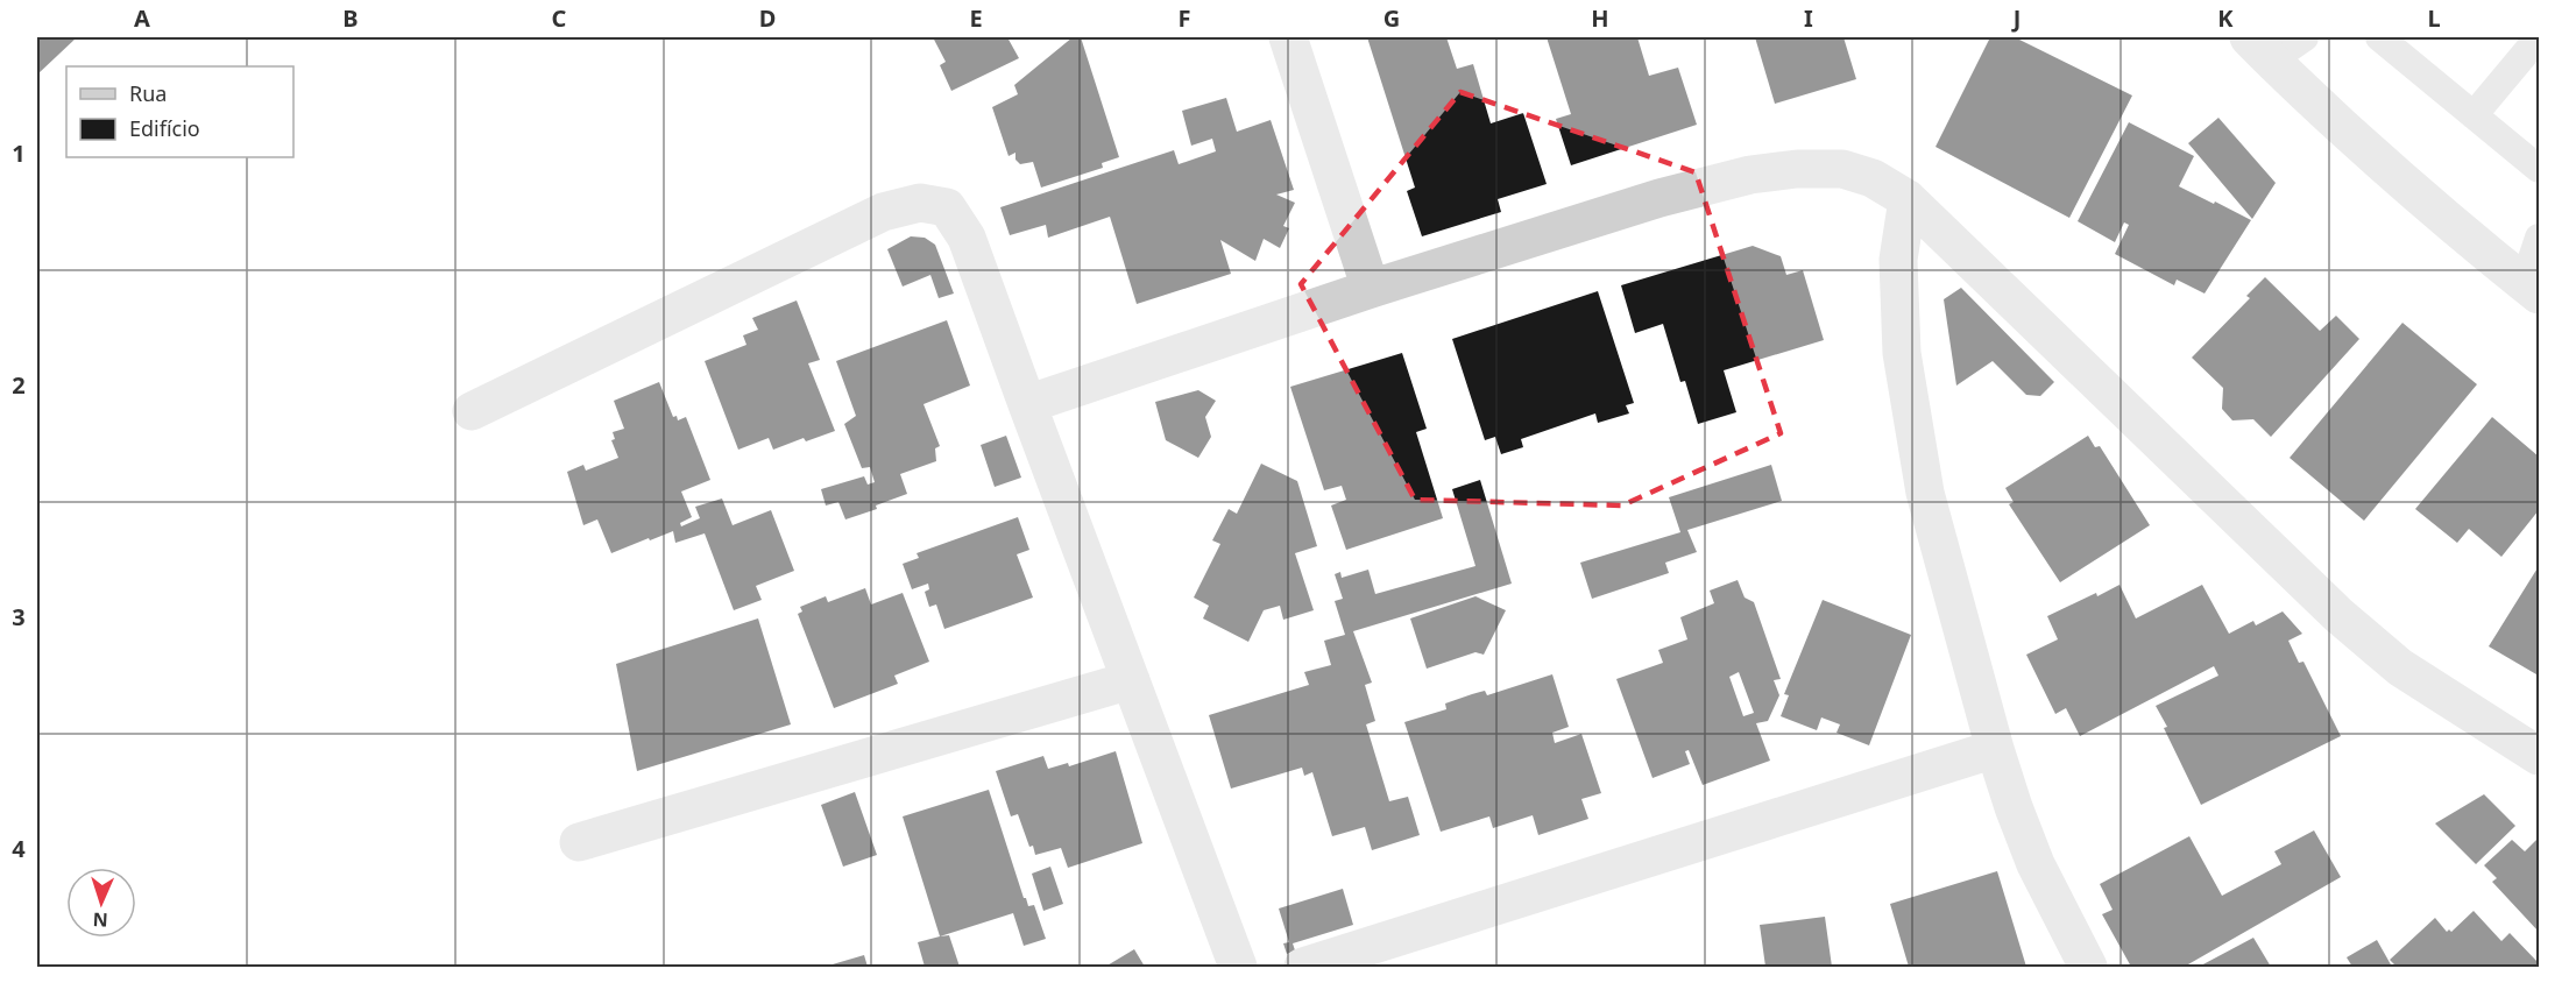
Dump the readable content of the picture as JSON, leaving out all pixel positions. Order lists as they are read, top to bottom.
{
  "legend": ["Rua", "Edifício"],
  "north": "bottom",
  "grid": {
    "columns": [
      "A",
      "B",
      "C",
      "D",
      "E",
      "F",
      "G",
      "H",
      "I",
      "J",
      "K",
      "L"
    ],
    "rows": [
      "1",
      "2",
      "3",
      "4"
    ]
  }
}
